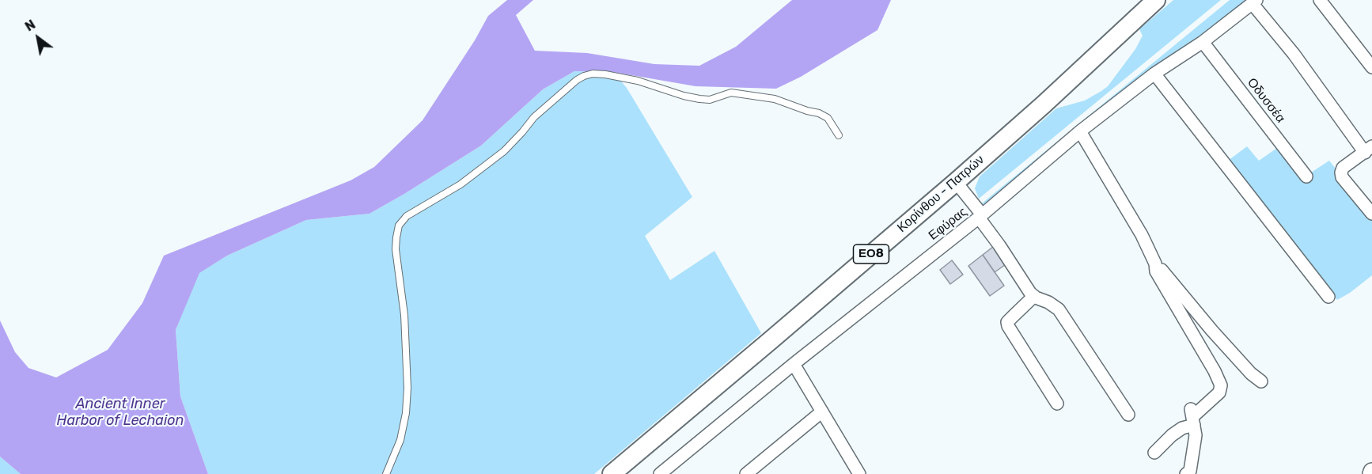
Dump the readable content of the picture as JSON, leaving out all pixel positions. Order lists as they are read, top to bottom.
{
  "streets": {
    "main road": ["Κορίνθου - Πατρών", "ΕΟ8"],
    "street": ["Οδυσσέα", "Εφύρας"]
  },
  "crossings": [
    ["Οδυσσέα", "Εφύρας"]
  ],
  "water": ["Ancient Inner Harbor of Lechaion"],
  "north": "top left"
}
